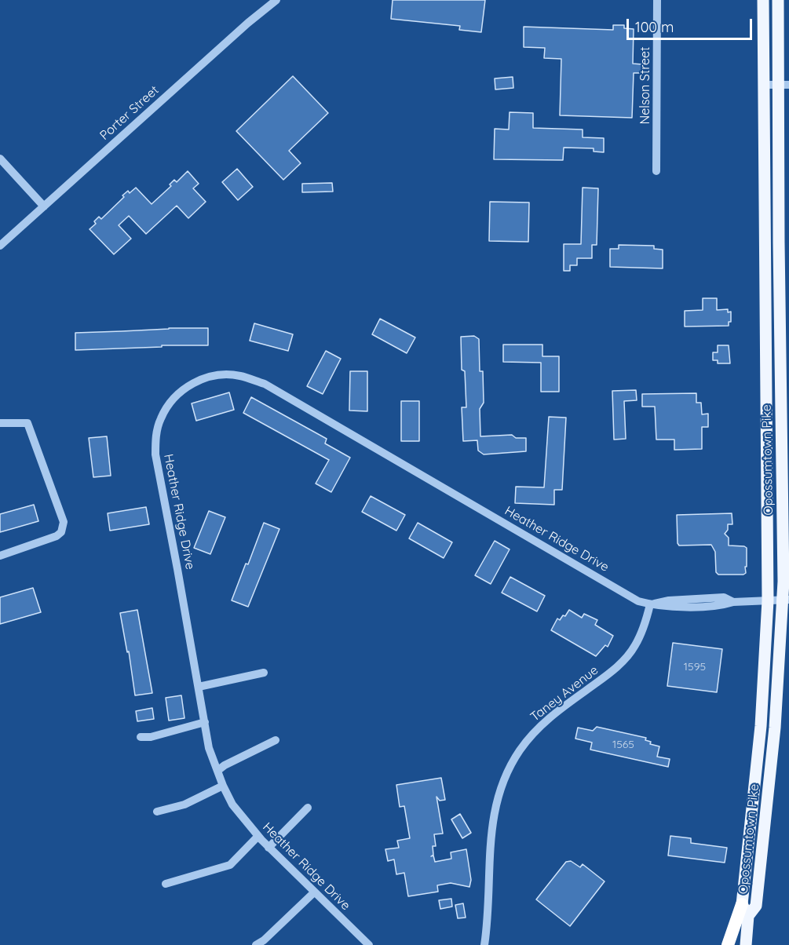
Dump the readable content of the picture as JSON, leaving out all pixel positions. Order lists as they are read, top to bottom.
{
  "streets": {
    "main road": ["Opossumtown Pike"],
    "street": [
      "Nelson Street",
      "Porter Street",
      "Heather Ridge Drive",
      "Taney Avenue"
    ]
  },
  "crossings": [
    ["Heather Ridge Drive", "Taney Avenue"]
  ],
  "house_numbers": ["1595", "1565"],
  "scale_bar": "100 m"
}
